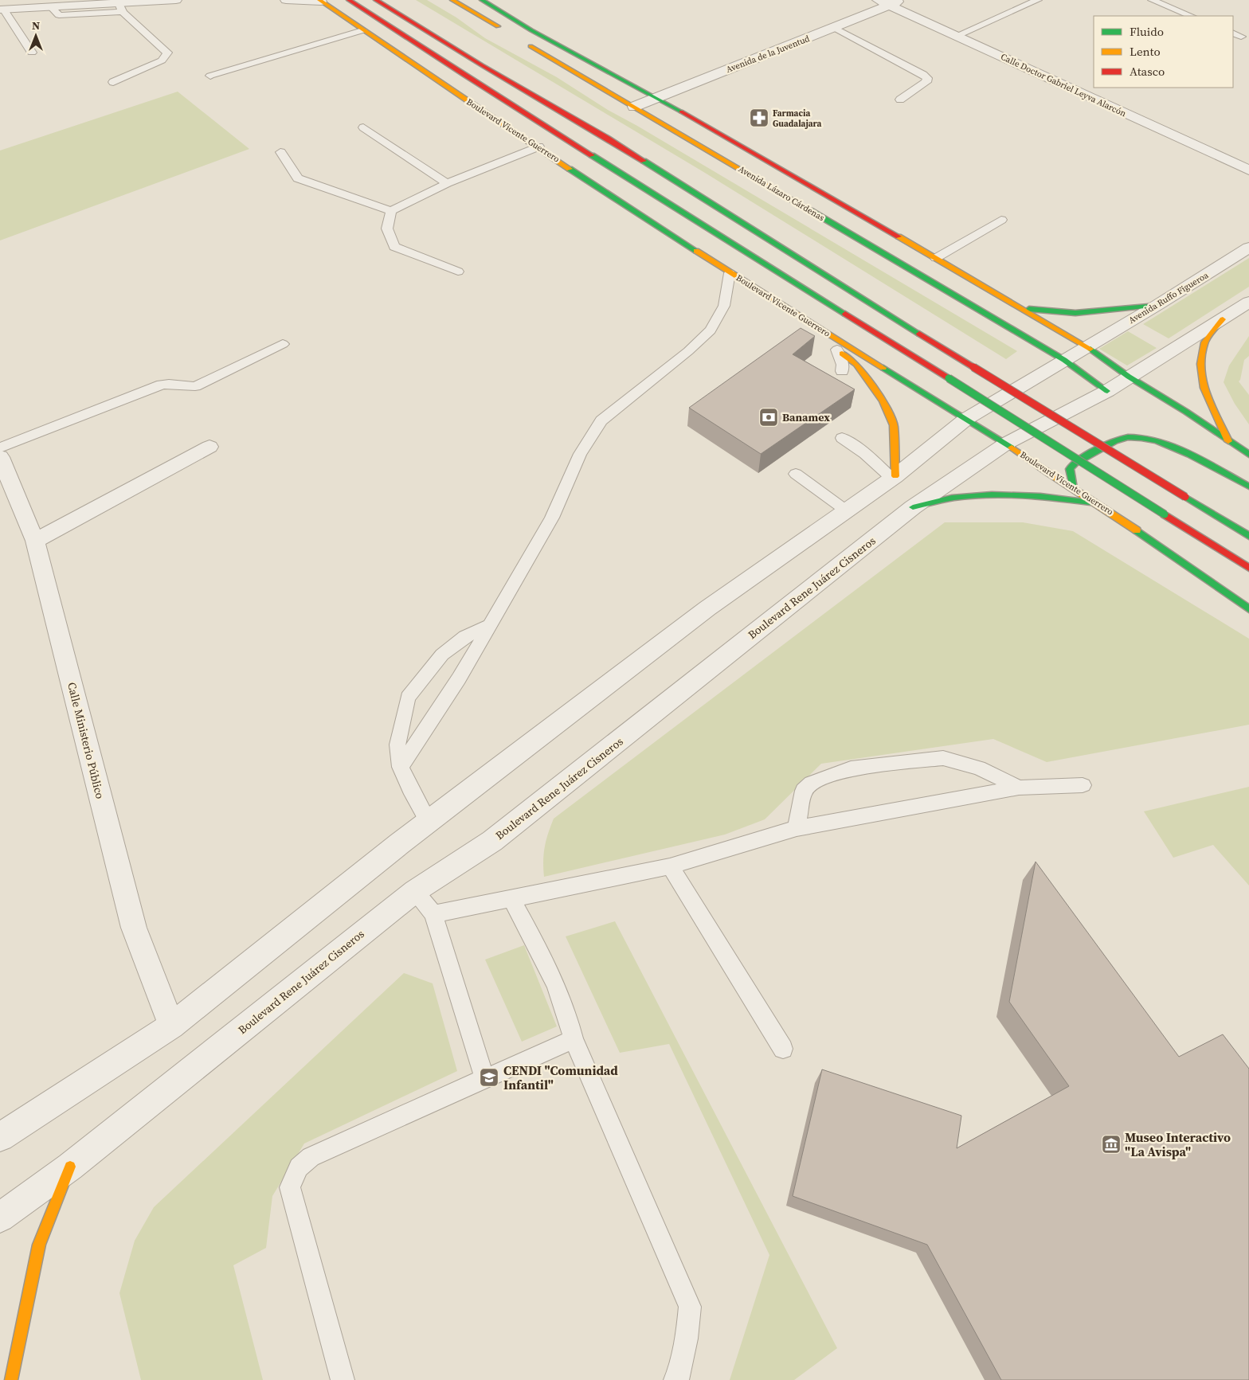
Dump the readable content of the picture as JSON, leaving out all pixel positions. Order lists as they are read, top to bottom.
{
  "streets": {
    "main road": ["Boulevard Vicente Guerrero", "Avenida Lázaro Cárdenas"],
    "street": [
      "Avenida de la Juventud",
      "Calle Doctor Gabriel Leyva Alarcón",
      "Avenida Ruffo Figueroa",
      "Boulevard Rene Juárez Cisneros",
      "Calle Ministerio Público"
    ]
  },
  "crossings": [
    ["Avenida de la Juventud", "Calle Doctor Gabriel Leyva Alarcón"],
    ["Avenida de la Juventud", "Avenida Lázaro Cárdenas"],
    ["Boulevard Vicente Guerrero", "Boulevard Rene Juárez Cisneros"],
    ["Avenida Lázaro Cárdenas", "Avenida Ruffo Figueroa"],
    ["Avenida Lázaro Cárdenas", "Boulevard Rene Juárez Cisneros"]
  ],
  "places": {
    "pharmacy": ["Farmacia Guadalajara"],
    "bank": ["Banamex"],
    "school or university": ["CENDI \"Comunidad Infantil\""],
    "museum": ["Museo Interactivo \"La Avispa\""]
  },
  "legend": ["Fluido", "Lento", "Atasco"],
  "north": "top"
}
